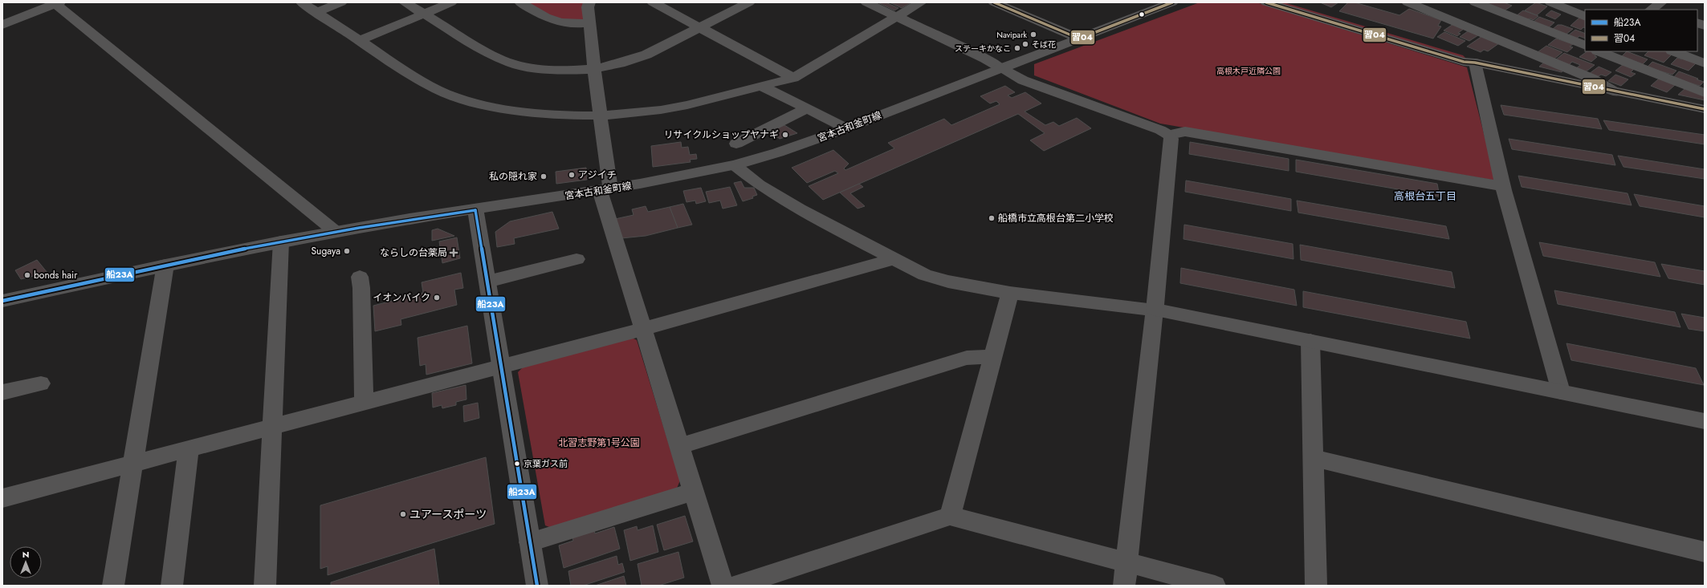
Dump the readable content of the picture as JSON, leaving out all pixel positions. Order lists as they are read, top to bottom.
{
  "streets": {
    "street": ["宮本古和釜町線"]
  },
  "districts": ["高根台五丁目"],
  "parks": ["高根木戸近隣公園", "北習志野第1号公園"],
  "places": {
    "other": [
      "Navipark",
      "そば花",
      "ステーキかなこ",
      "リサイクルショップヤナギ",
      "アジイチ",
      "私の隠れ家",
      "船橋市立高根台第二小学校",
      "Sugaya",
      "bonds hair",
      "イオンバイク",
      "京葉ガス前",
      "ユアースポーツ"
    ],
    "health": ["ならしの台薬局"]
  },
  "lines": ["transit line 習04", "transit line 船23A"],
  "legend": ["船23A", "習04"],
  "north": "top"
}
